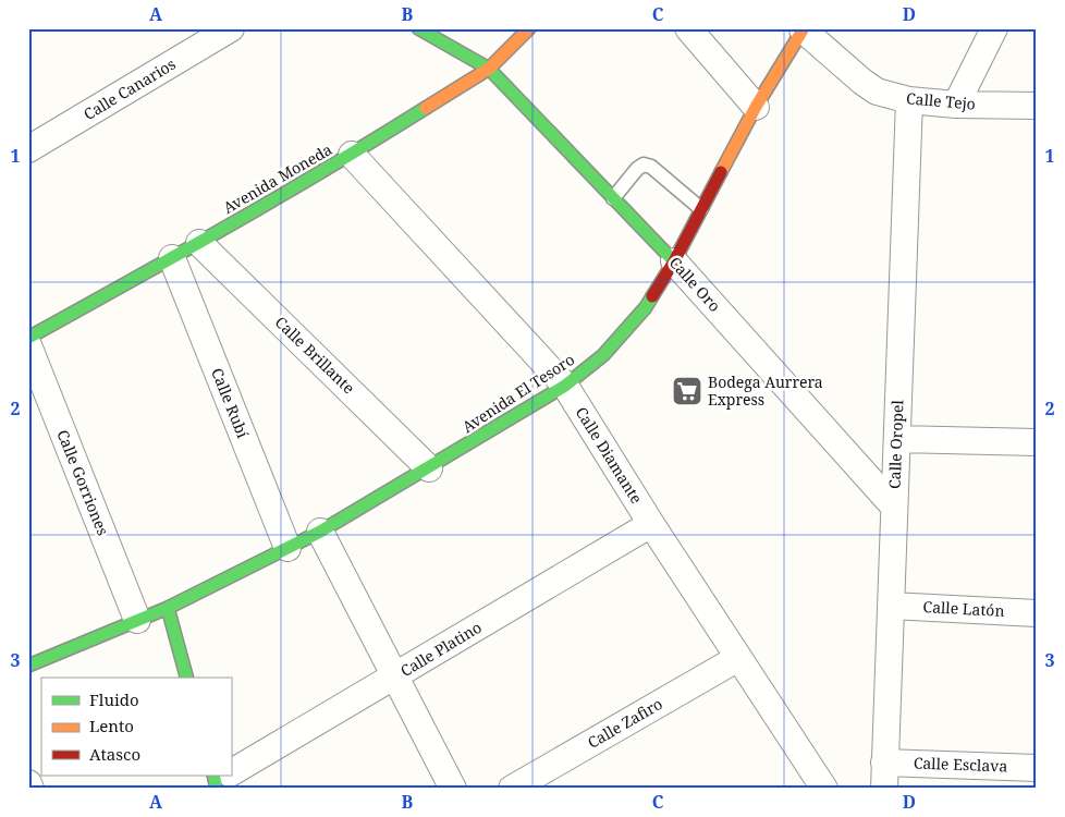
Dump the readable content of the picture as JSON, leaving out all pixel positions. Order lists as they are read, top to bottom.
{
  "streets": {
    "main road": ["Avenida Moneda", "Calle Oro", "Avenida El Tesoro"],
    "street": [
      "Calle Canarios",
      "Calle Tejo",
      "Calle Brillante",
      "Calle Rubí",
      "Calle Oropel",
      "Calle Diamante",
      "Calle Gorriones",
      "Calle Latón",
      "Calle Platino",
      "Calle Zafiro",
      "Calle Esclava"
    ]
  },
  "crossings": [
    ["Calle Tejo", "Avenida El Tesoro"],
    ["Calle Tejo", "Calle Oropel"],
    ["Avenida Moneda", "Calle Oro"],
    ["Avenida Moneda", "Calle Brillante"],
    ["Avenida Moneda", "Calle Rubí"],
    ["Avenida Moneda", "Calle Diamante"],
    ["Calle Oro", "Avenida El Tesoro"],
    ["Calle Oro", "Calle Oropel"],
    ["Calle Brillante", "Avenida El Tesoro"],
    ["Avenida El Tesoro", "Calle Rubí"],
    ["Avenida El Tesoro", "Calle Diamante"],
    ["Avenida El Tesoro", "Calle Gorriones"],
    ["Calle Oropel", "Calle Latón"],
    ["Calle Oropel", "Calle Esclava"],
    ["Calle Diamante", "Calle Platino"],
    ["Calle Diamante", "Calle Zafiro"]
  ],
  "places": {
    "supermarket": ["Bodega Aurrera Express"]
  },
  "legend": ["Fluido", "Lento", "Atasco"],
  "grid": {
    "columns": [
      "A",
      "B",
      "C",
      "D"
    ],
    "rows": ["1", "2", "3"]
  }
}
